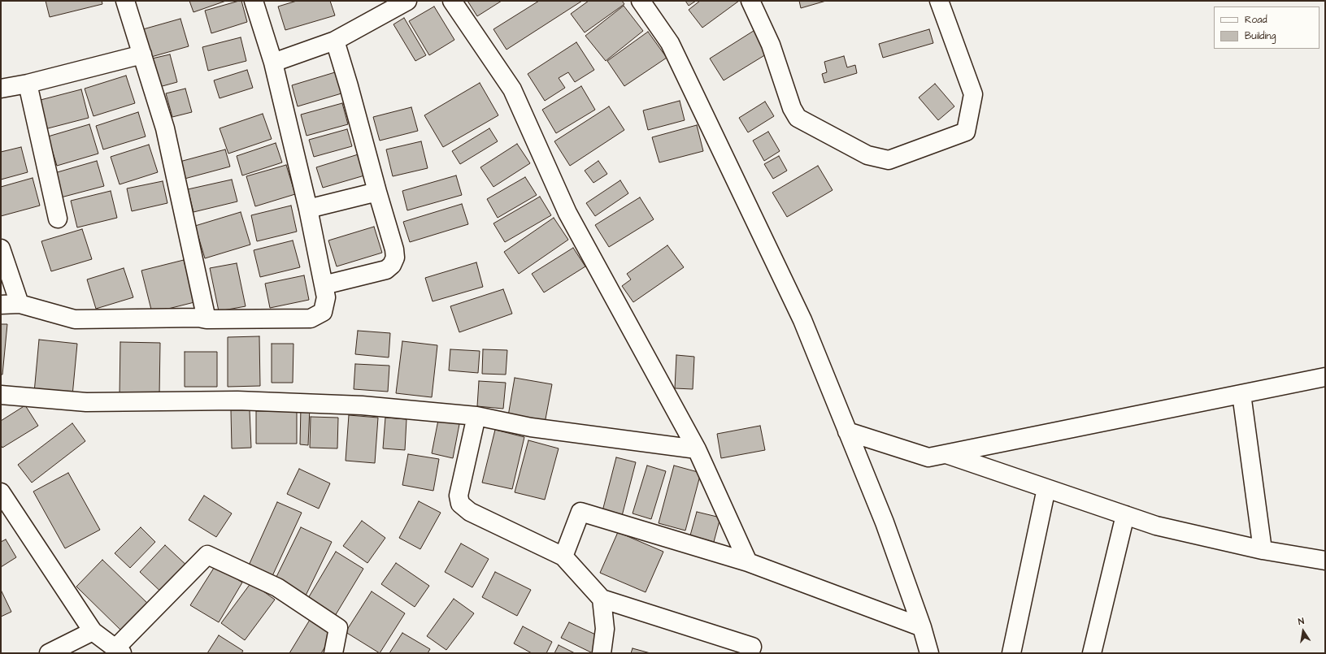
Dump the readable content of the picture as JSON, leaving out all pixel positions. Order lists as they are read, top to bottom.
{
  "legend": ["Road", "Building"],
  "north": "top"
}
